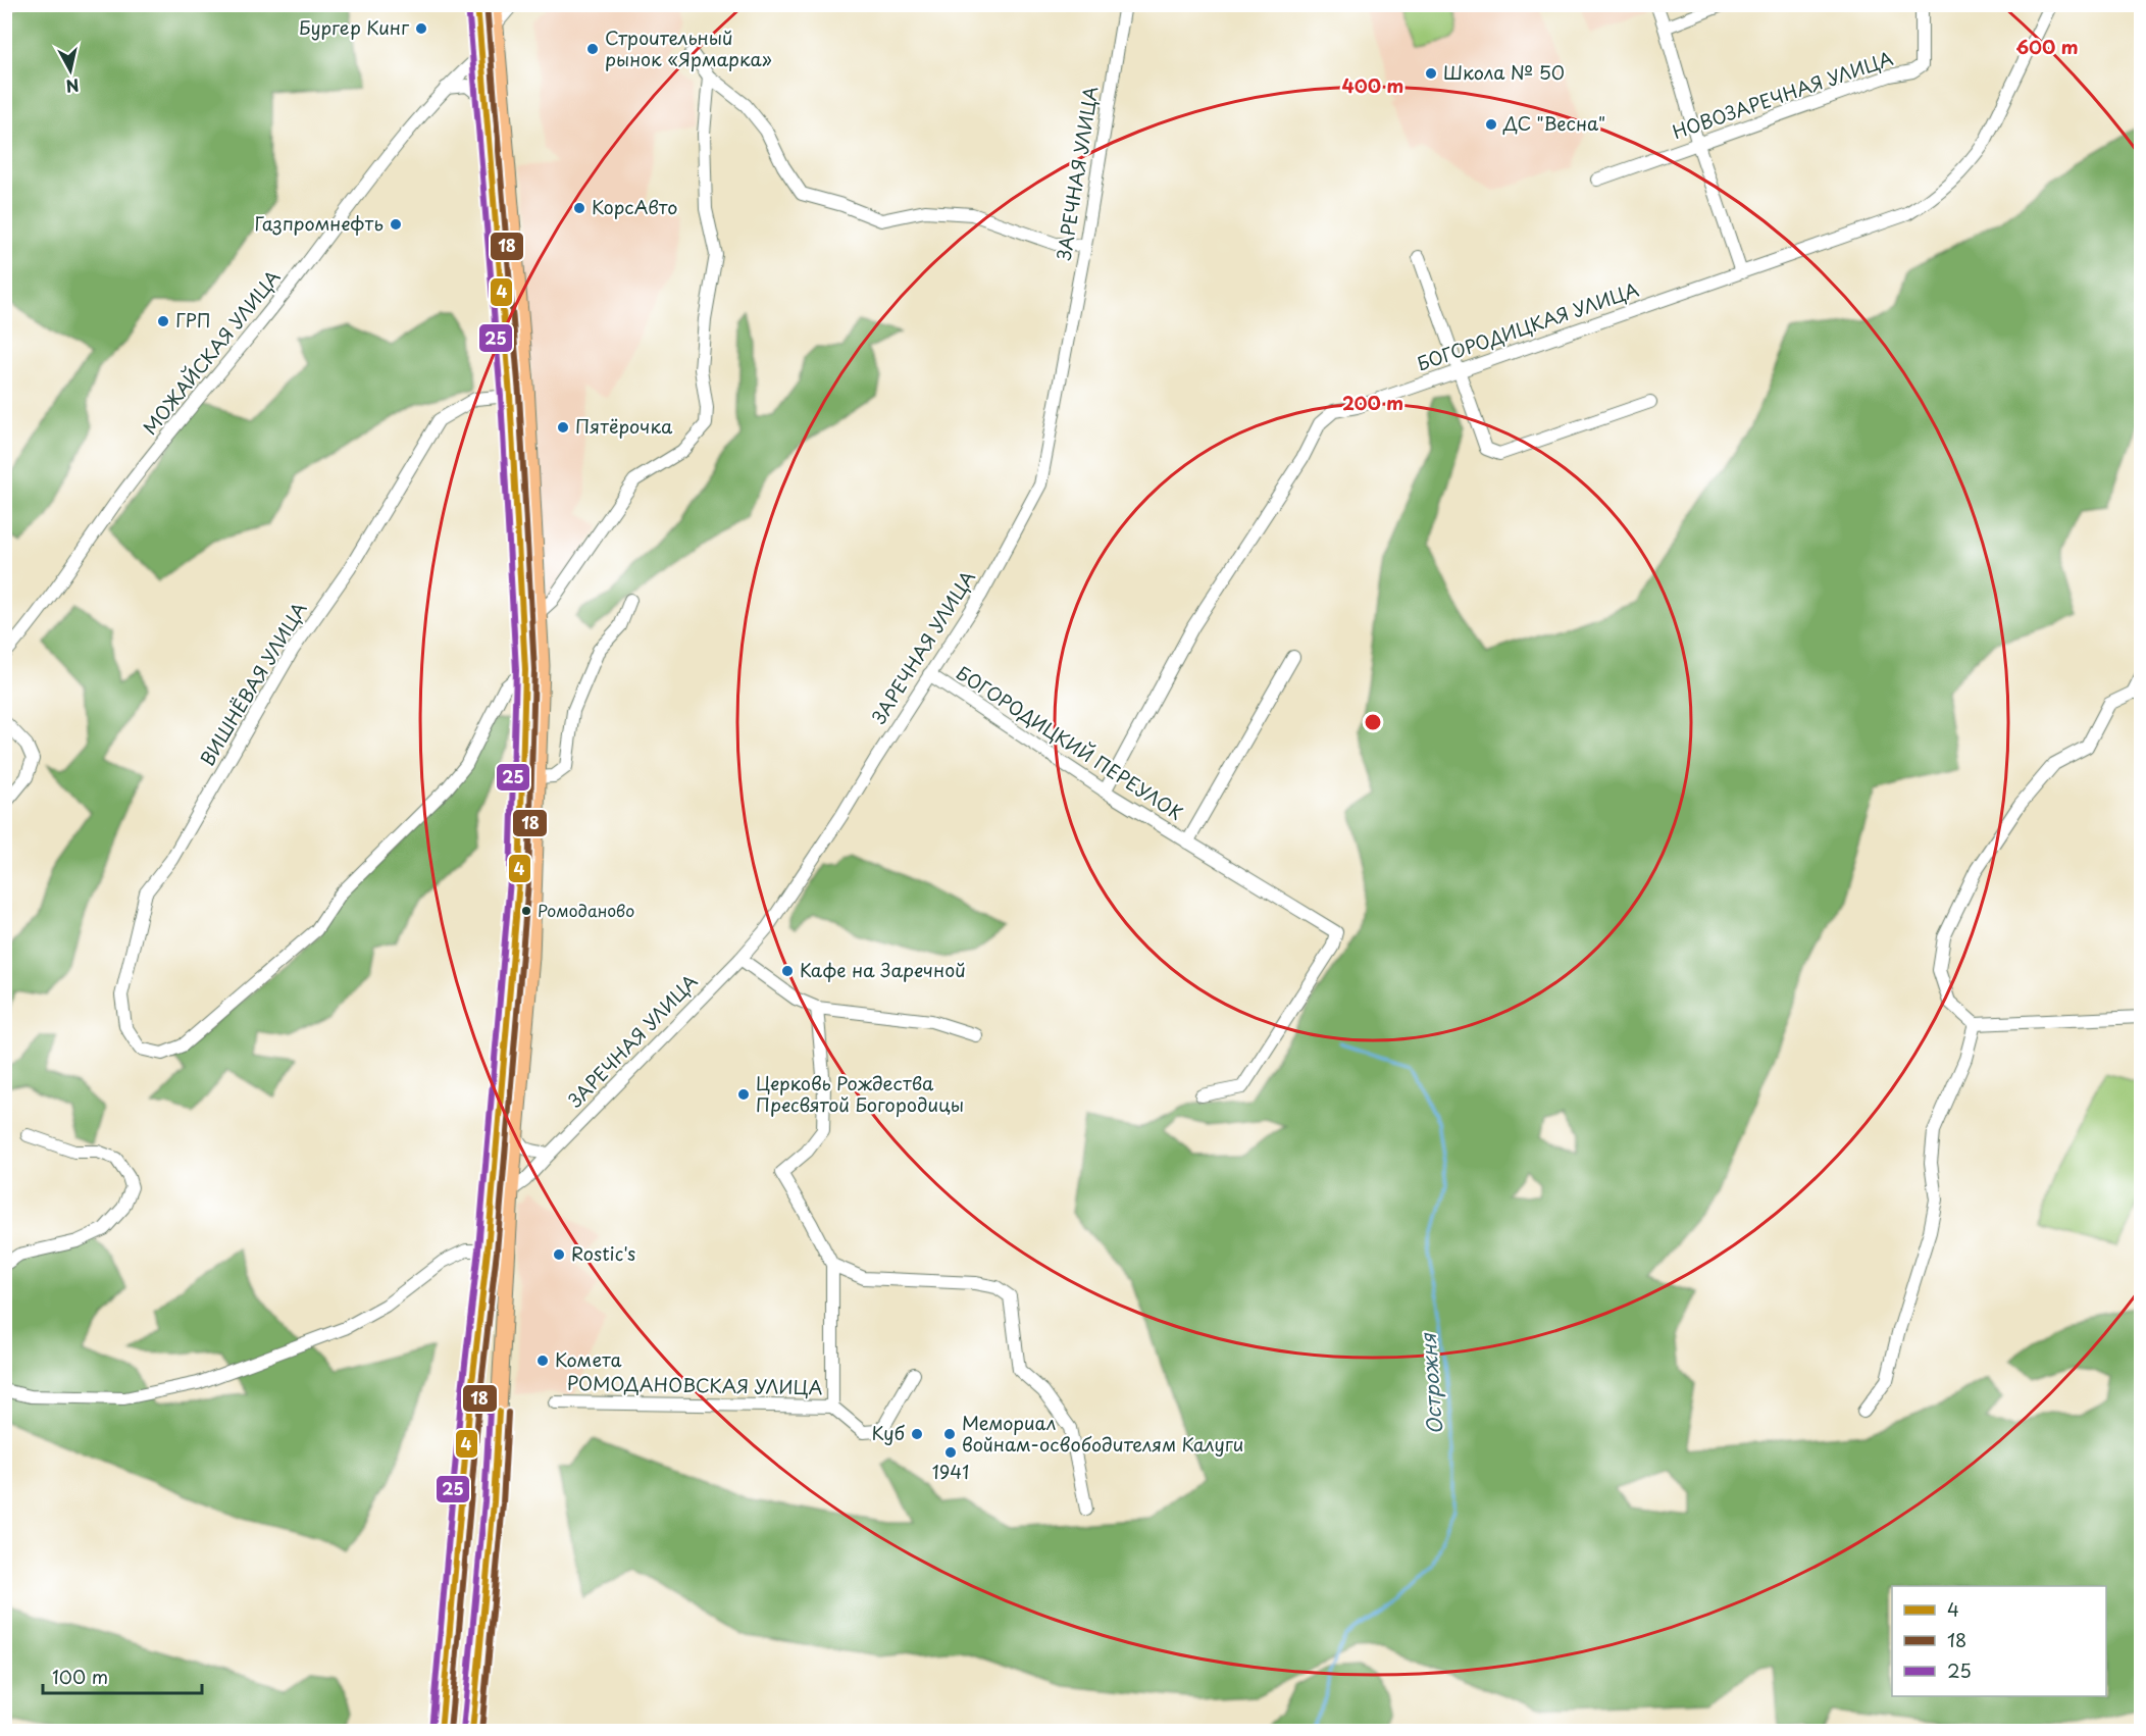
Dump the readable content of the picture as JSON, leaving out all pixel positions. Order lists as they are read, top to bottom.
{
  "streets": {
    "street": [
      "НОВОЗАРЕЧНАЯ УЛИЦА",
      "ЗАРЕЧНАЯ УЛИЦА",
      "БОГОРОДИЦКАЯ УЛИЦА",
      "МОЖАЙСКАЯ УЛИЦА",
      "ВИШНЁВАЯ УЛИЦА",
      "БОГОРОДИЦКИЙ ПЕРЕУЛОК",
      "РОМОДАНОВСКАЯ УЛИЦА"
    ]
  },
  "crossings": [
    ["ЗАРЕЧНАЯ УЛИЦА", "БОГОРОДИЦКИЙ ПЕРЕУЛОК"],
    ["БОГОРОДИЦКАЯ УЛИЦА", "БОГОРОДИЦКИЙ ПЕРЕУЛОК"]
  ],
  "water": ["Острожня"],
  "places": [
    "Бургер Кинг",
    "Строительный рынок «Ярмарка»",
    "Школа № 50",
    "ДС \"Весна\"",
    "КорсАвто",
    "Газпромнефть",
    "ГРП",
    "Пятёрочка",
    "Ромоданово",
    "Кафе на Заречной",
    "Церковь Рождества Пресвятой Богородицы",
    "Rostic's",
    "Комета",
    "Куб",
    "Мемориал войнам-освободителям Калуги",
    "1941"
  ],
  "lines": ["transit line 4", "transit line 18", "transit line 25"],
  "legend": ["4", "18", "25"],
  "scale_bar": "100 m",
  "north": "bottom",
  "rings": ["600 m", "400 m", "200 m"]
}
